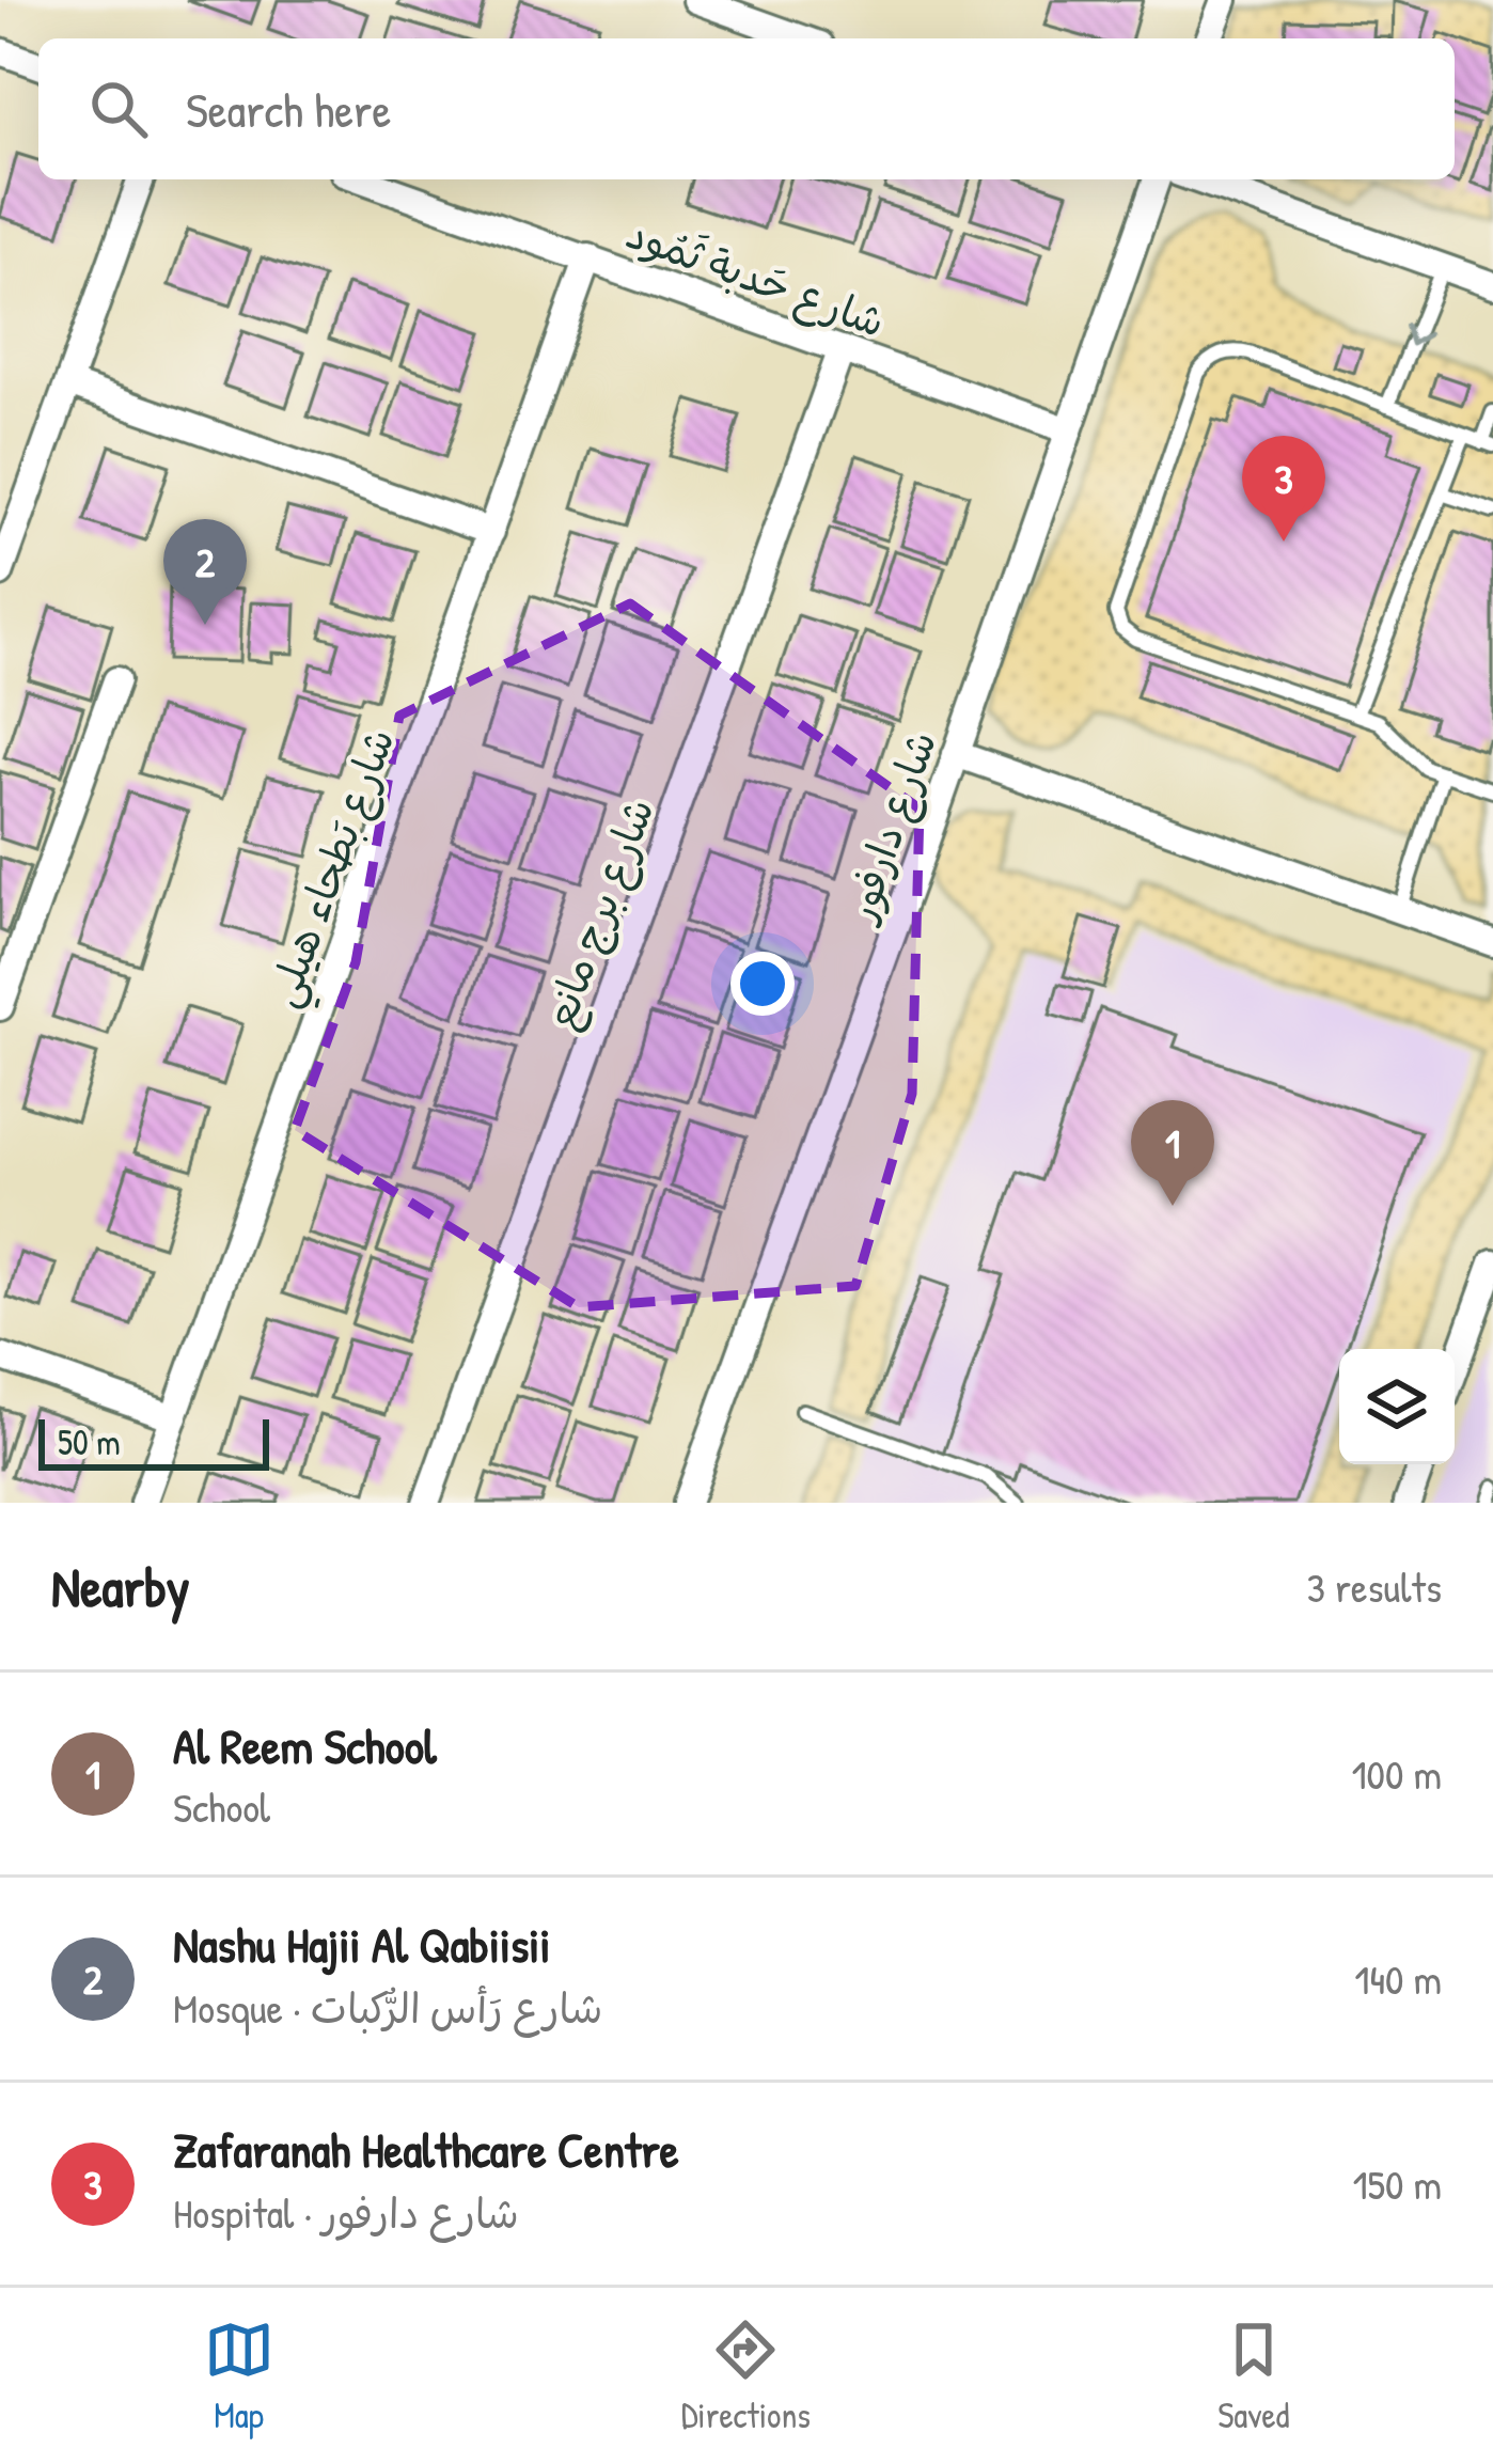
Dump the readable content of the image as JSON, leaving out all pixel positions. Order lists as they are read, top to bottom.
{
  "streets": {
    "street": [
      "شارع حَدبة ثَمُود",
      "شارع دارفور",
      "شارع بَطحاء هيلي",
      "شارع برج مانع"
    ]
  },
  "crossings": [
    ["شارع حَدبة ثَمُود", "شارع دارفور"],
    ["شارع حَدبة ثَمُود", "شارع بَطحاء هيلي"],
    ["شارع حَدبة ثَمُود", "شارع برج مانع"]
  ],
  "scale_bar": "50 m",
  "page": {
    "search": "Search here",
    "pins": ["3", "2", "1"],
    "scale": "50 m",
    "heading": ["Nearby", "3 results"],
    "list": [
      {
        "mark": "1",
        "name": "Al Reem School",
        "note": "School",
        "value": "100 m"
      },
      {
        "mark": "2",
        "name": "Nashu Hajii Al Qabiisii",
        "note": "Mosque · شارع رَأس الرُّكبات",
        "value": "140 m"
      },
      {
        "mark": "3",
        "name": "Zafaranah Healthcare Centre",
        "note": "Hospital · شارع دارفور",
        "value": "150 m"
      }
    ],
    "nav": ["Map", "Directions", "Saved"]
  }
}
